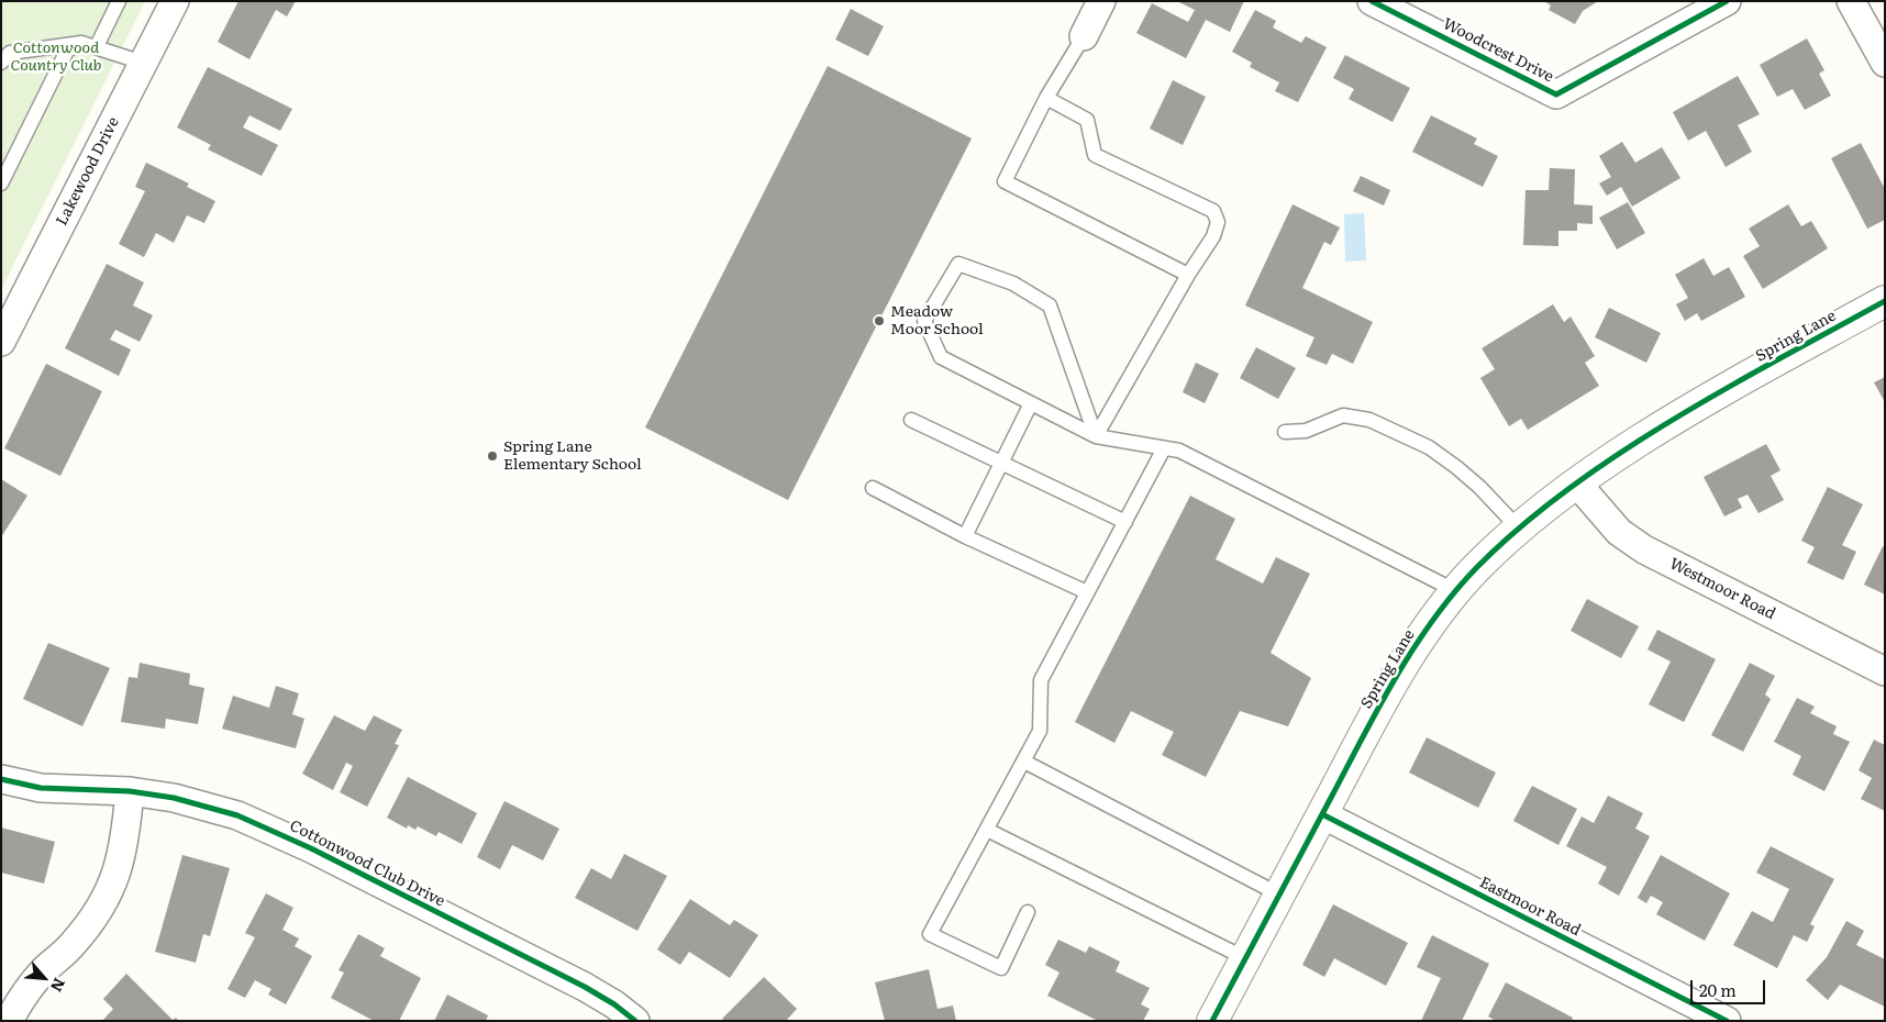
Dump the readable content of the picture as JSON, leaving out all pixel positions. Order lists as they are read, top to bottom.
{
  "streets": {
    "street": [
      "Woodcrest Drive",
      "Lakewood Drive",
      "Spring Lane",
      "Westmoor Road",
      "Cottonwood Club Drive",
      "Eastmoor Road"
    ]
  },
  "crossings": [
    ["Spring Lane", "Westmoor Road"],
    ["Spring Lane", "Eastmoor Road"]
  ],
  "parks": ["Cottonwood Country Club"],
  "places": ["Meadow Moor School", "Spring Lane Elementary School"],
  "scale_bar": "20 m",
  "north": "bottom right"
}
